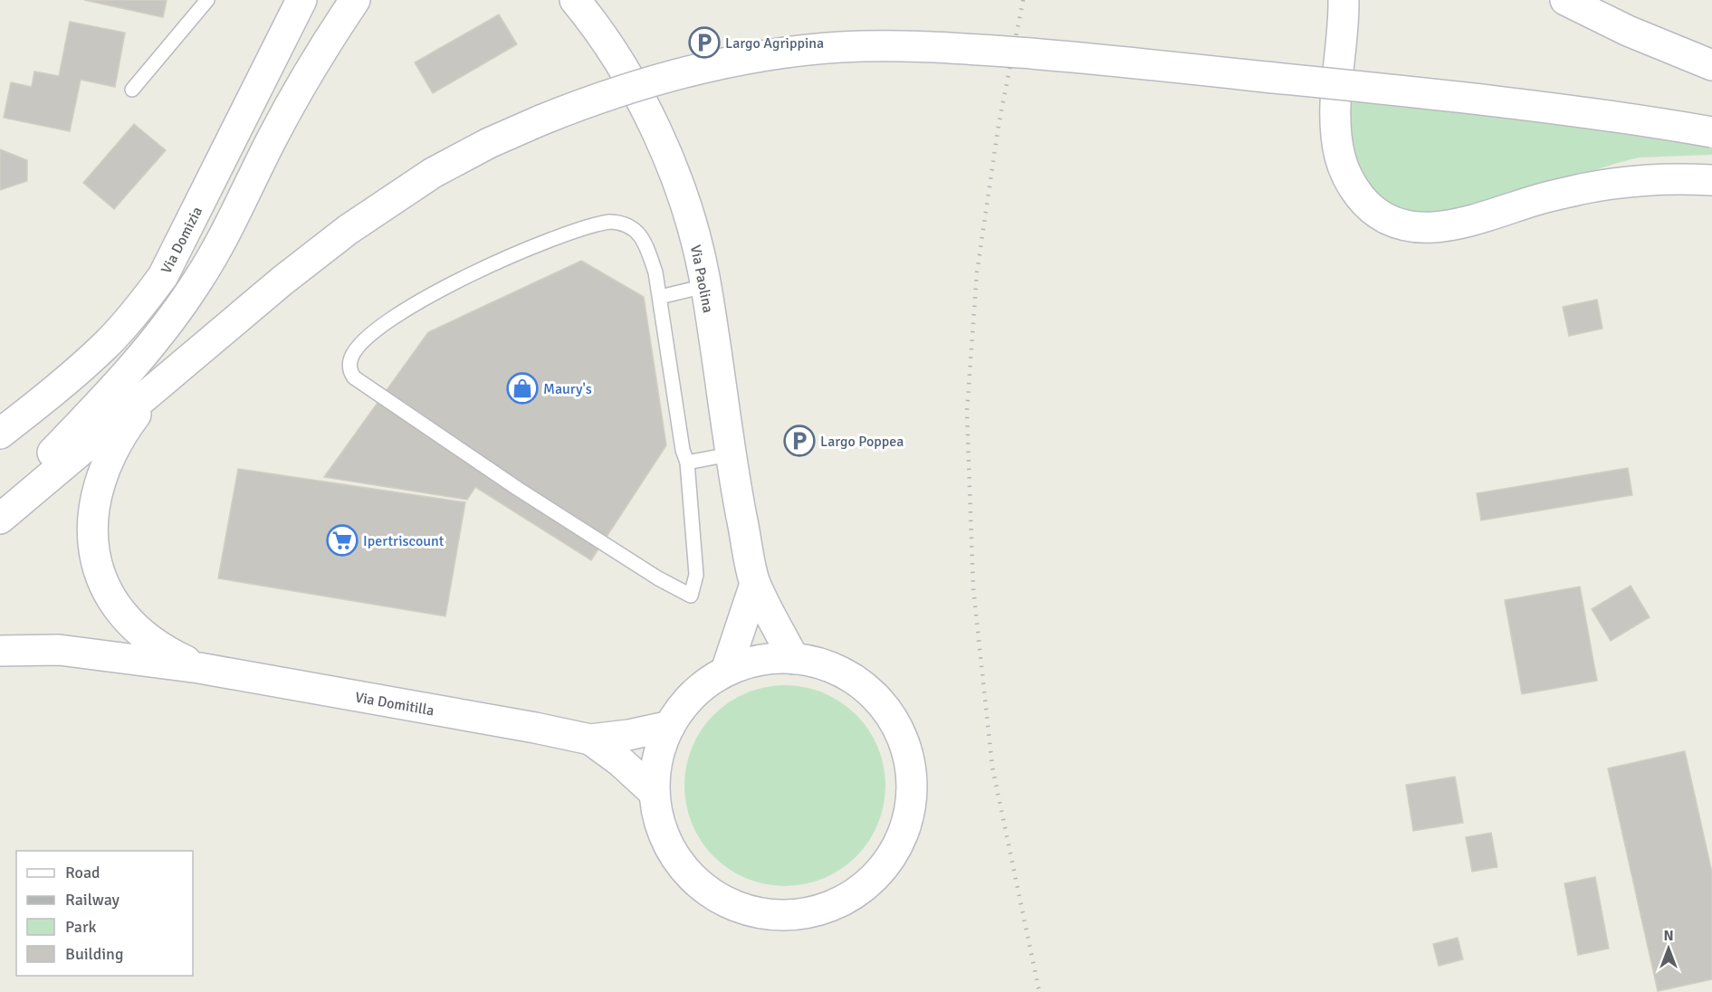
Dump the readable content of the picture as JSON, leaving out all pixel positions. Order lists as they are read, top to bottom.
{
  "streets": {
    "main road": ["Via Domizia", "Via Paolina", "Via Domitilla"]
  },
  "places": {
    "parking": ["Largo Agrippina", "Largo Poppea"],
    "shop": ["Maury's"],
    "supermarket": ["Ipertriscount"]
  },
  "legend": [
    "Road",
    "Railway",
    "Park",
    "Building"
  ],
  "north": "top"
}
